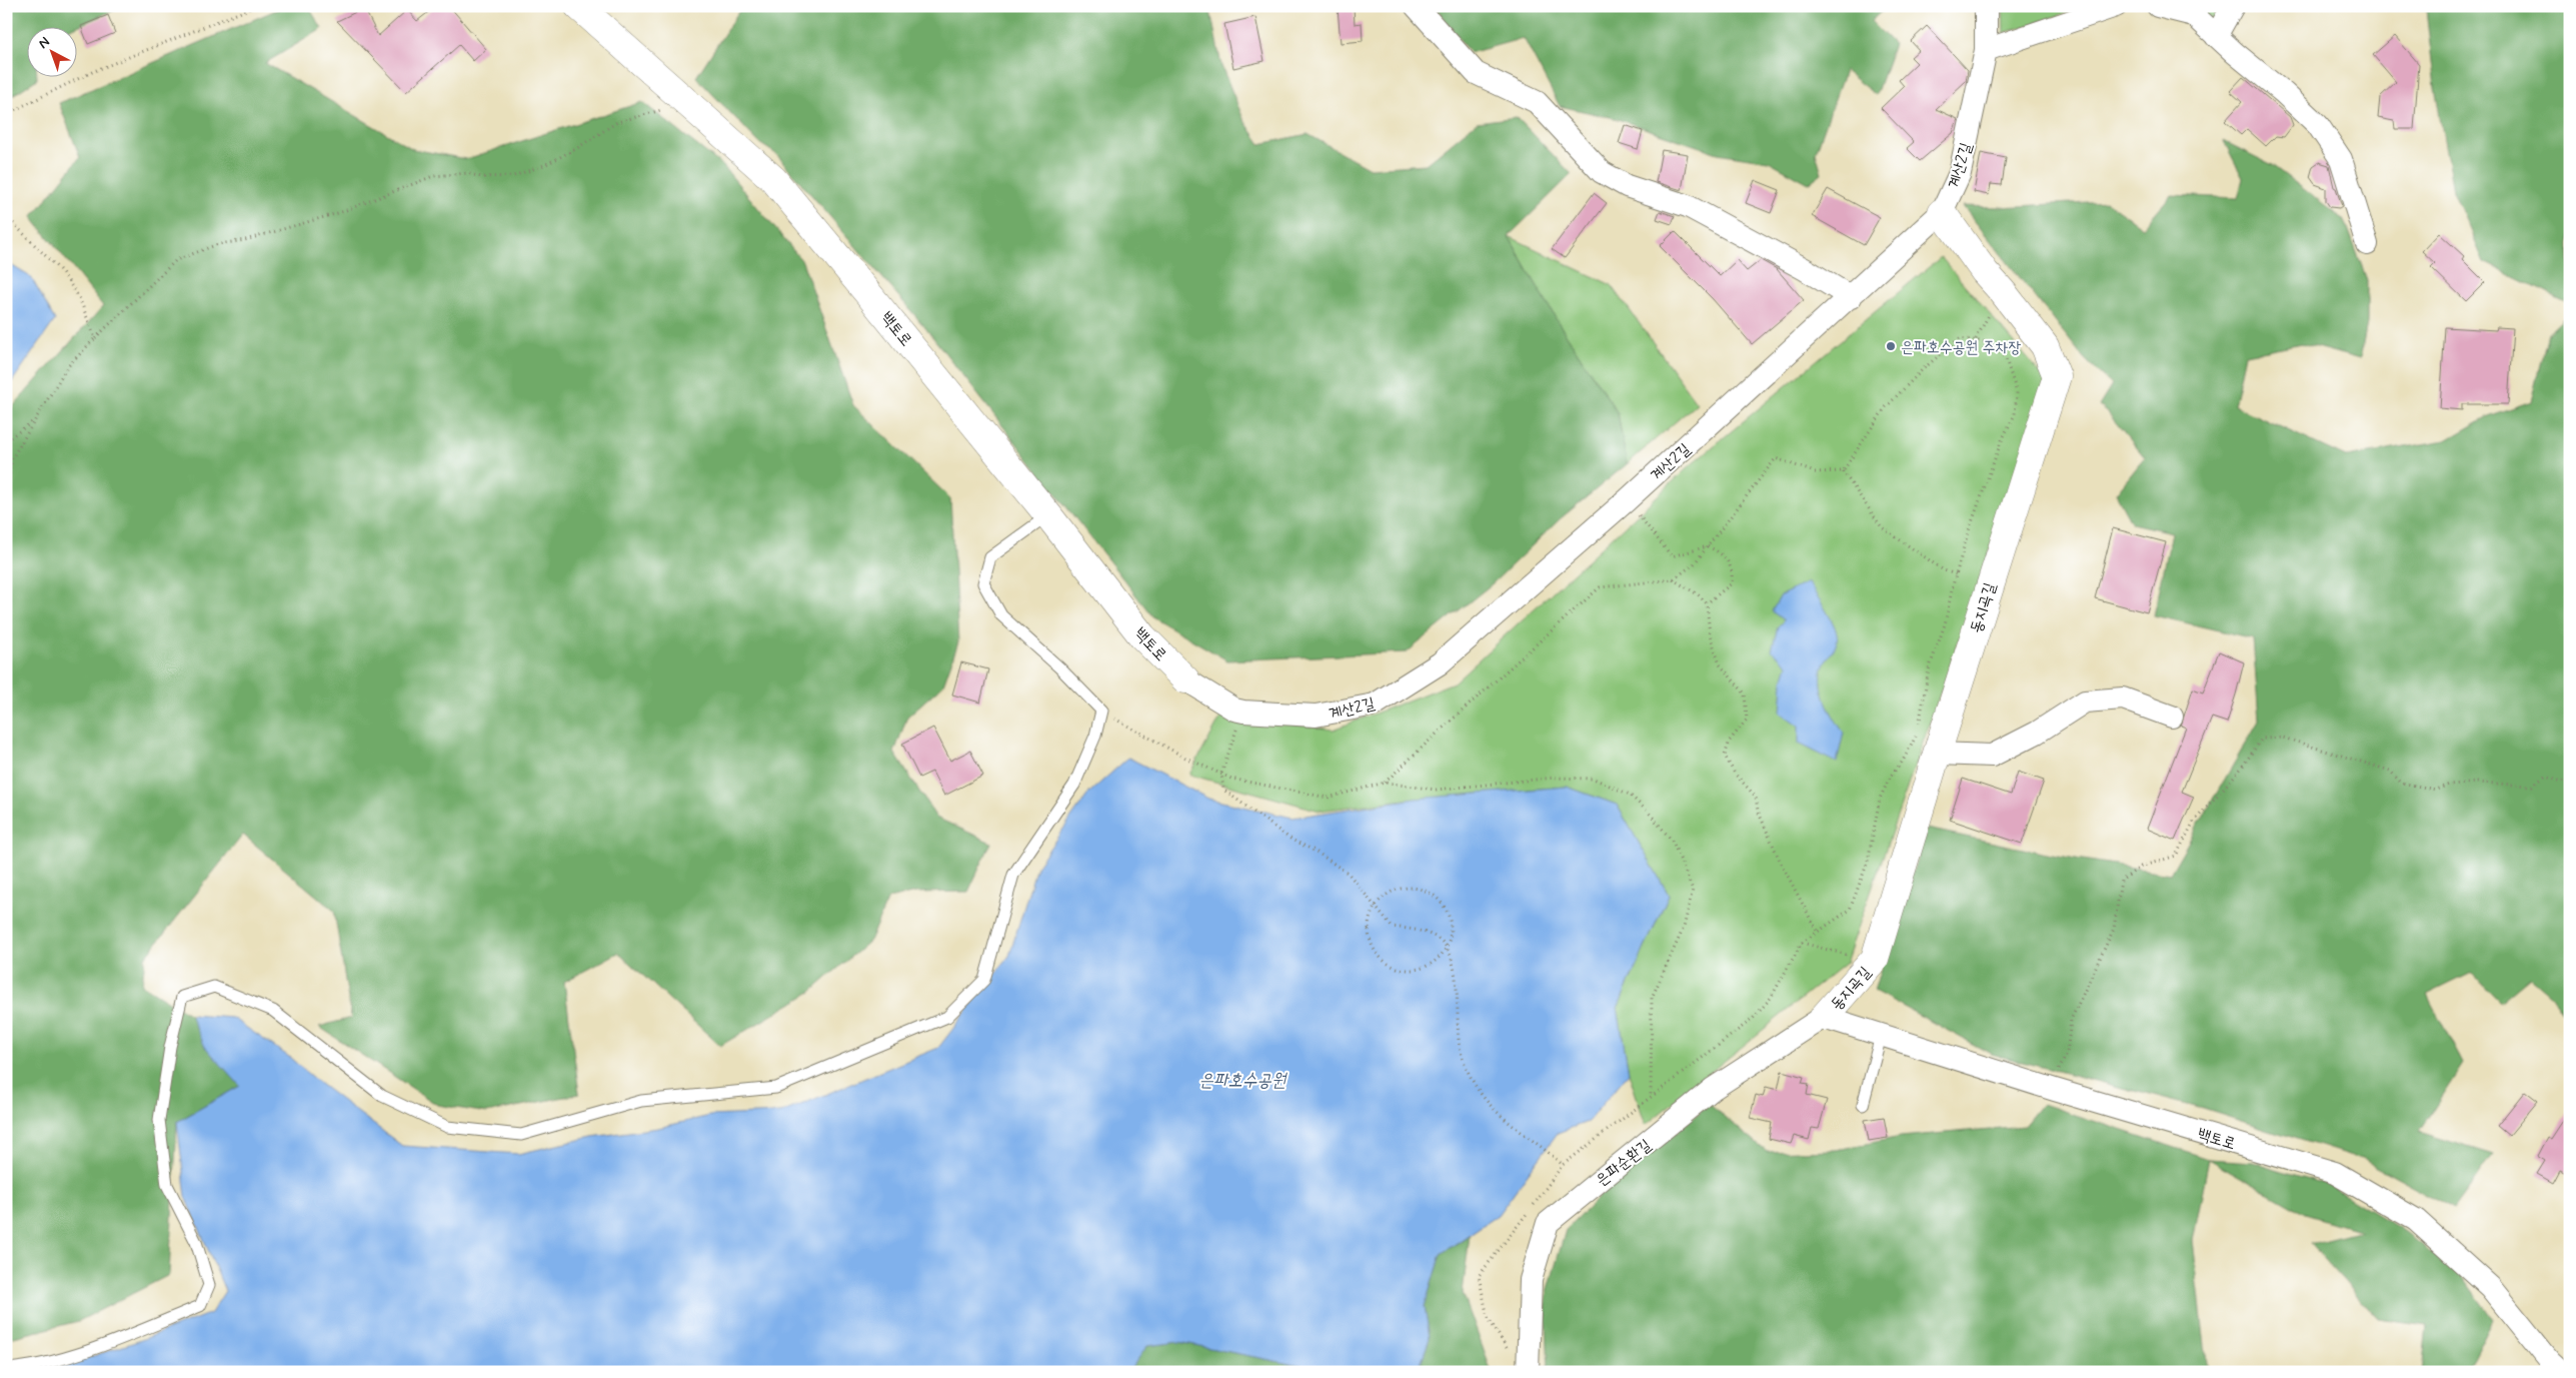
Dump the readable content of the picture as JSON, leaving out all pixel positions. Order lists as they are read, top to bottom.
{
  "streets": {
    "street": [
      "계산2길",
      "백토로",
      "동지곡길",
      "은파순환길"
    ]
  },
  "crossings": [
    ["계산2길", "백토로"],
    ["계산2길", "동지곡길"],
    ["백토로", "동지곡길"],
    ["백토로", "은파순환길"],
    ["동지곡길", "은파순환길"]
  ],
  "water": ["은파호수공원"],
  "places": ["은파호수공원 주차장"],
  "north": "top left"
}
